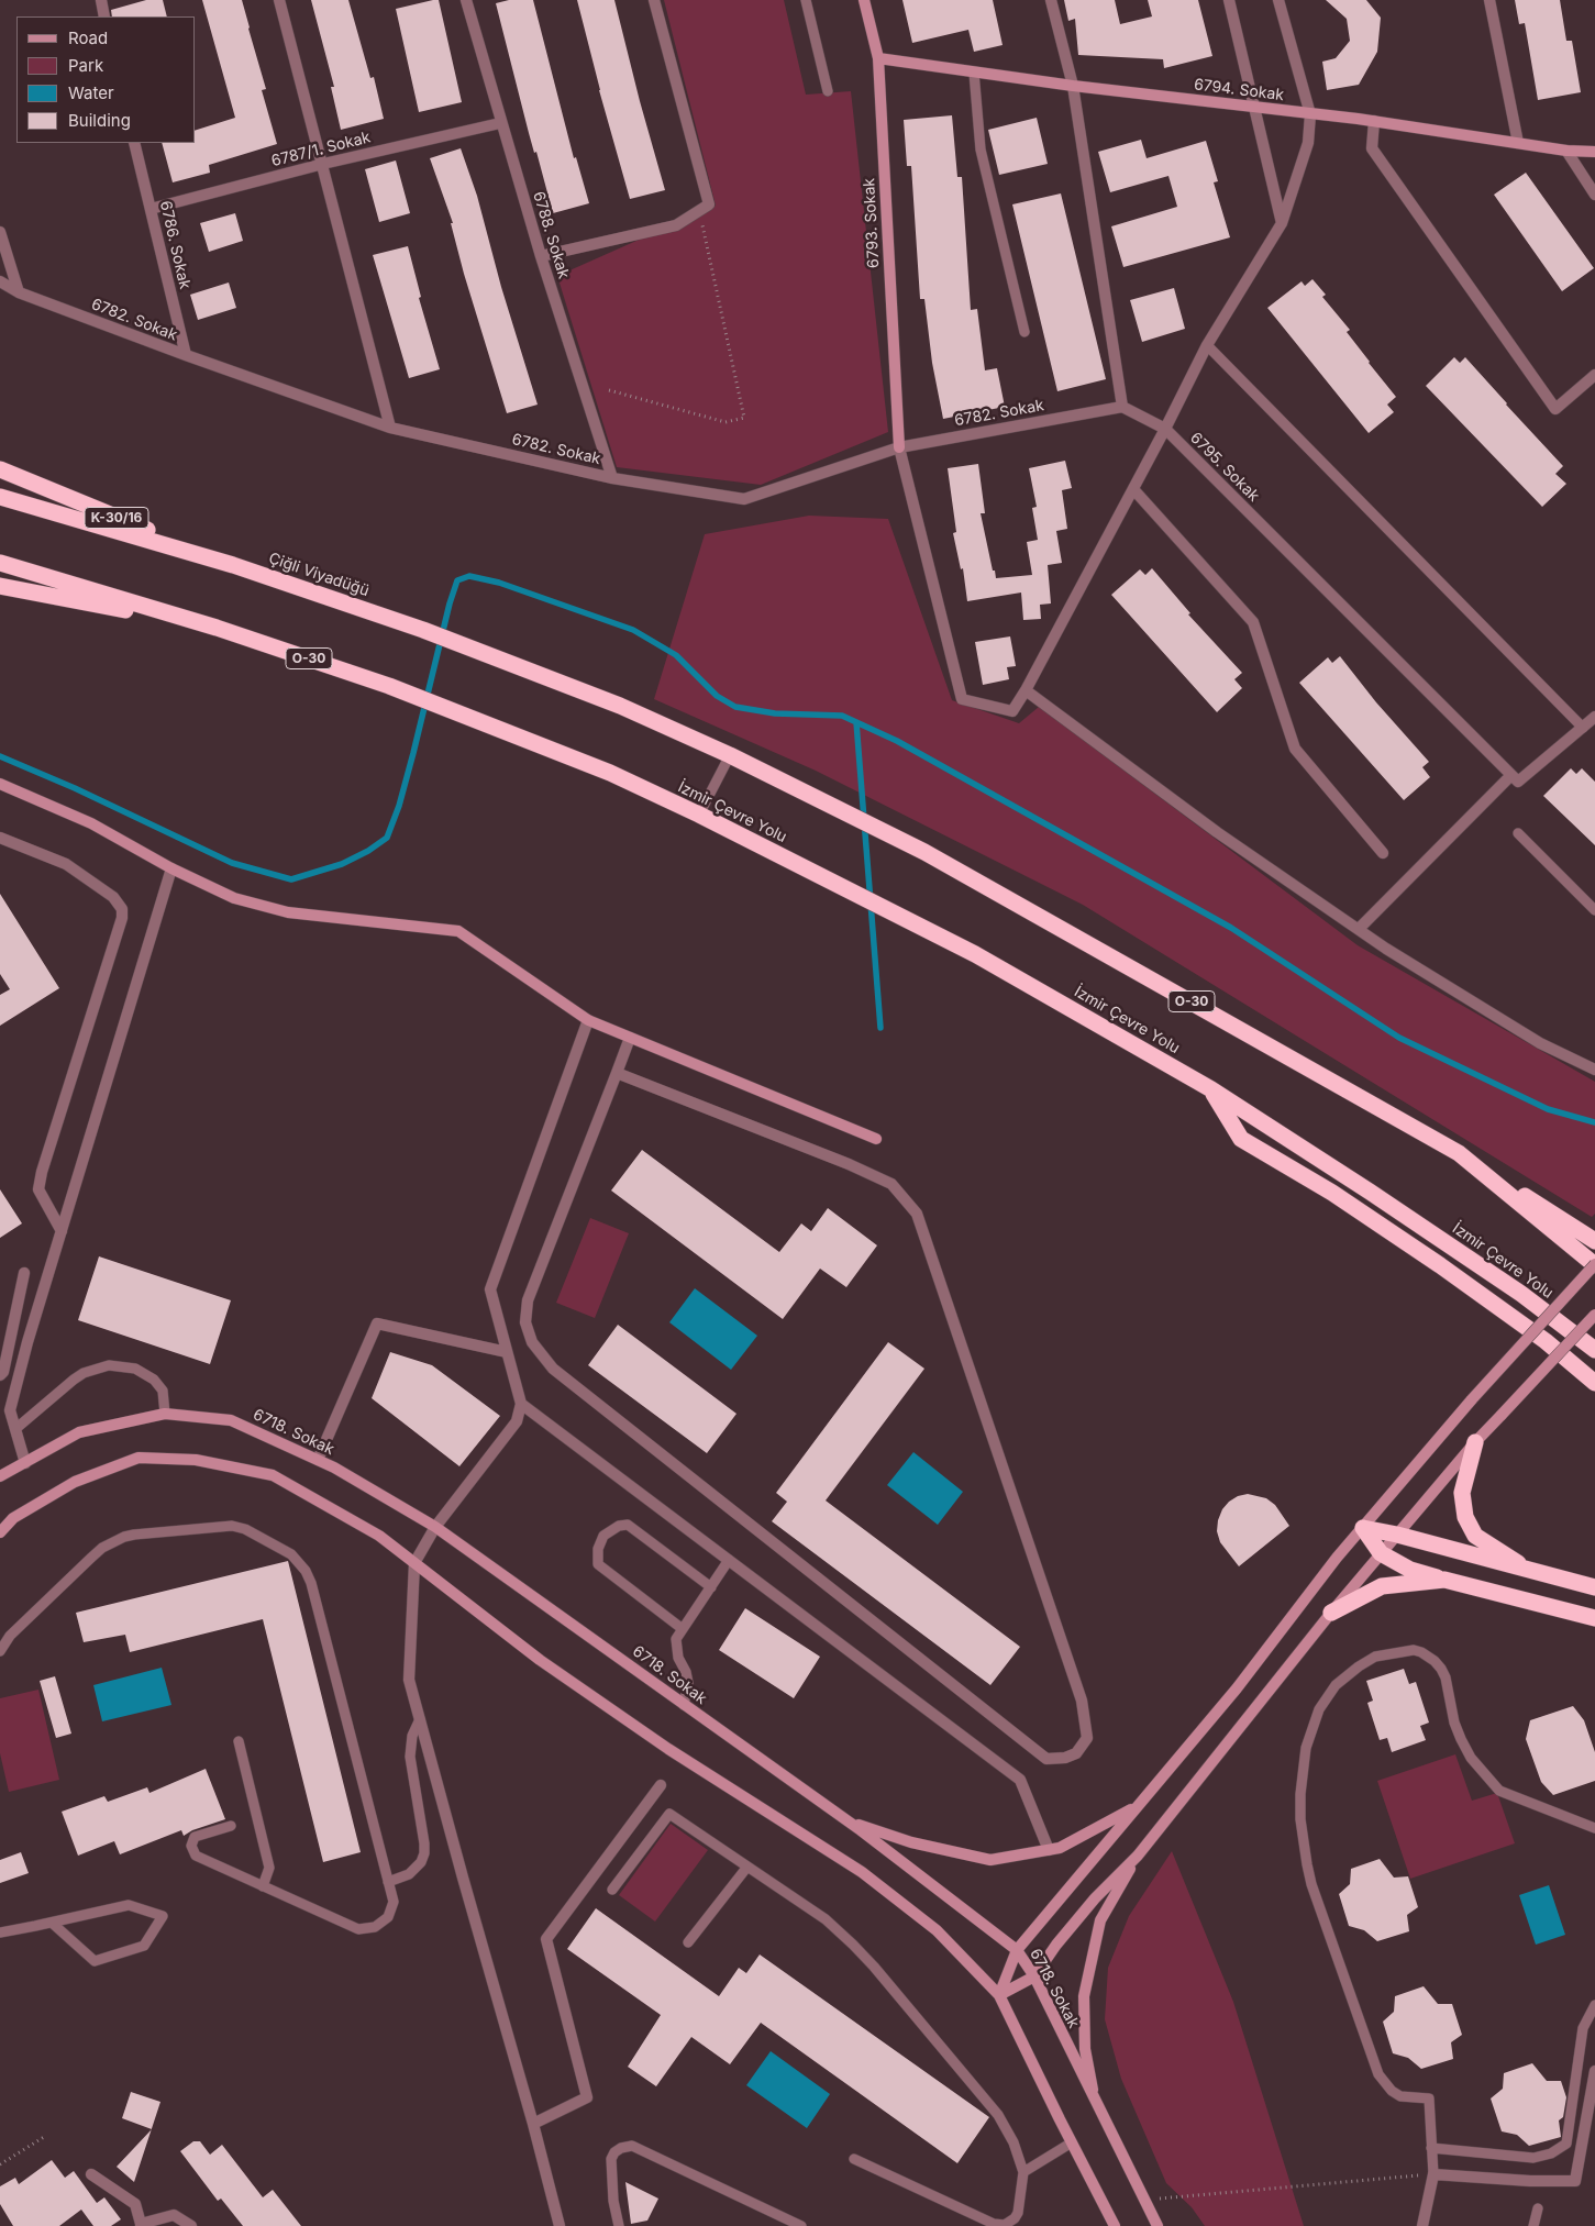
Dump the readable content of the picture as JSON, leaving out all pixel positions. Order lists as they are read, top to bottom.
{
  "streets": {
    "highway": [
      "K-30/16",
      "Çiğli Viyadüğü",
      "O-30",
      "İzmir Çevre Yolu"
    ],
    "street": [
      "6794. Sokak",
      "6787/1. Sokak",
      "6793. Sokak",
      "6788. Sokak",
      "6786. Sokak",
      "6782. Sokak",
      "6795. Sokak",
      "6718. Sokak"
    ]
  },
  "crossings": [
    ["6794. Sokak", "6793. Sokak"],
    ["6787/1. Sokak", "6788. Sokak"],
    ["6787/1. Sokak", "6786. Sokak"],
    ["6793. Sokak", "6782. Sokak"],
    ["6788. Sokak", "6782. Sokak"],
    ["6786. Sokak", "6782. Sokak"],
    ["6782. Sokak", "6795. Sokak"],
    ["K-30/16", "Çiğli Viyadüğü"],
    ["Çiğli Viyadüğü", "O-30"],
    ["O-30", "İzmir Çevre Yolu"]
  ],
  "legend": [
    "Road",
    "Park",
    "Water",
    "Building"
  ]
}
